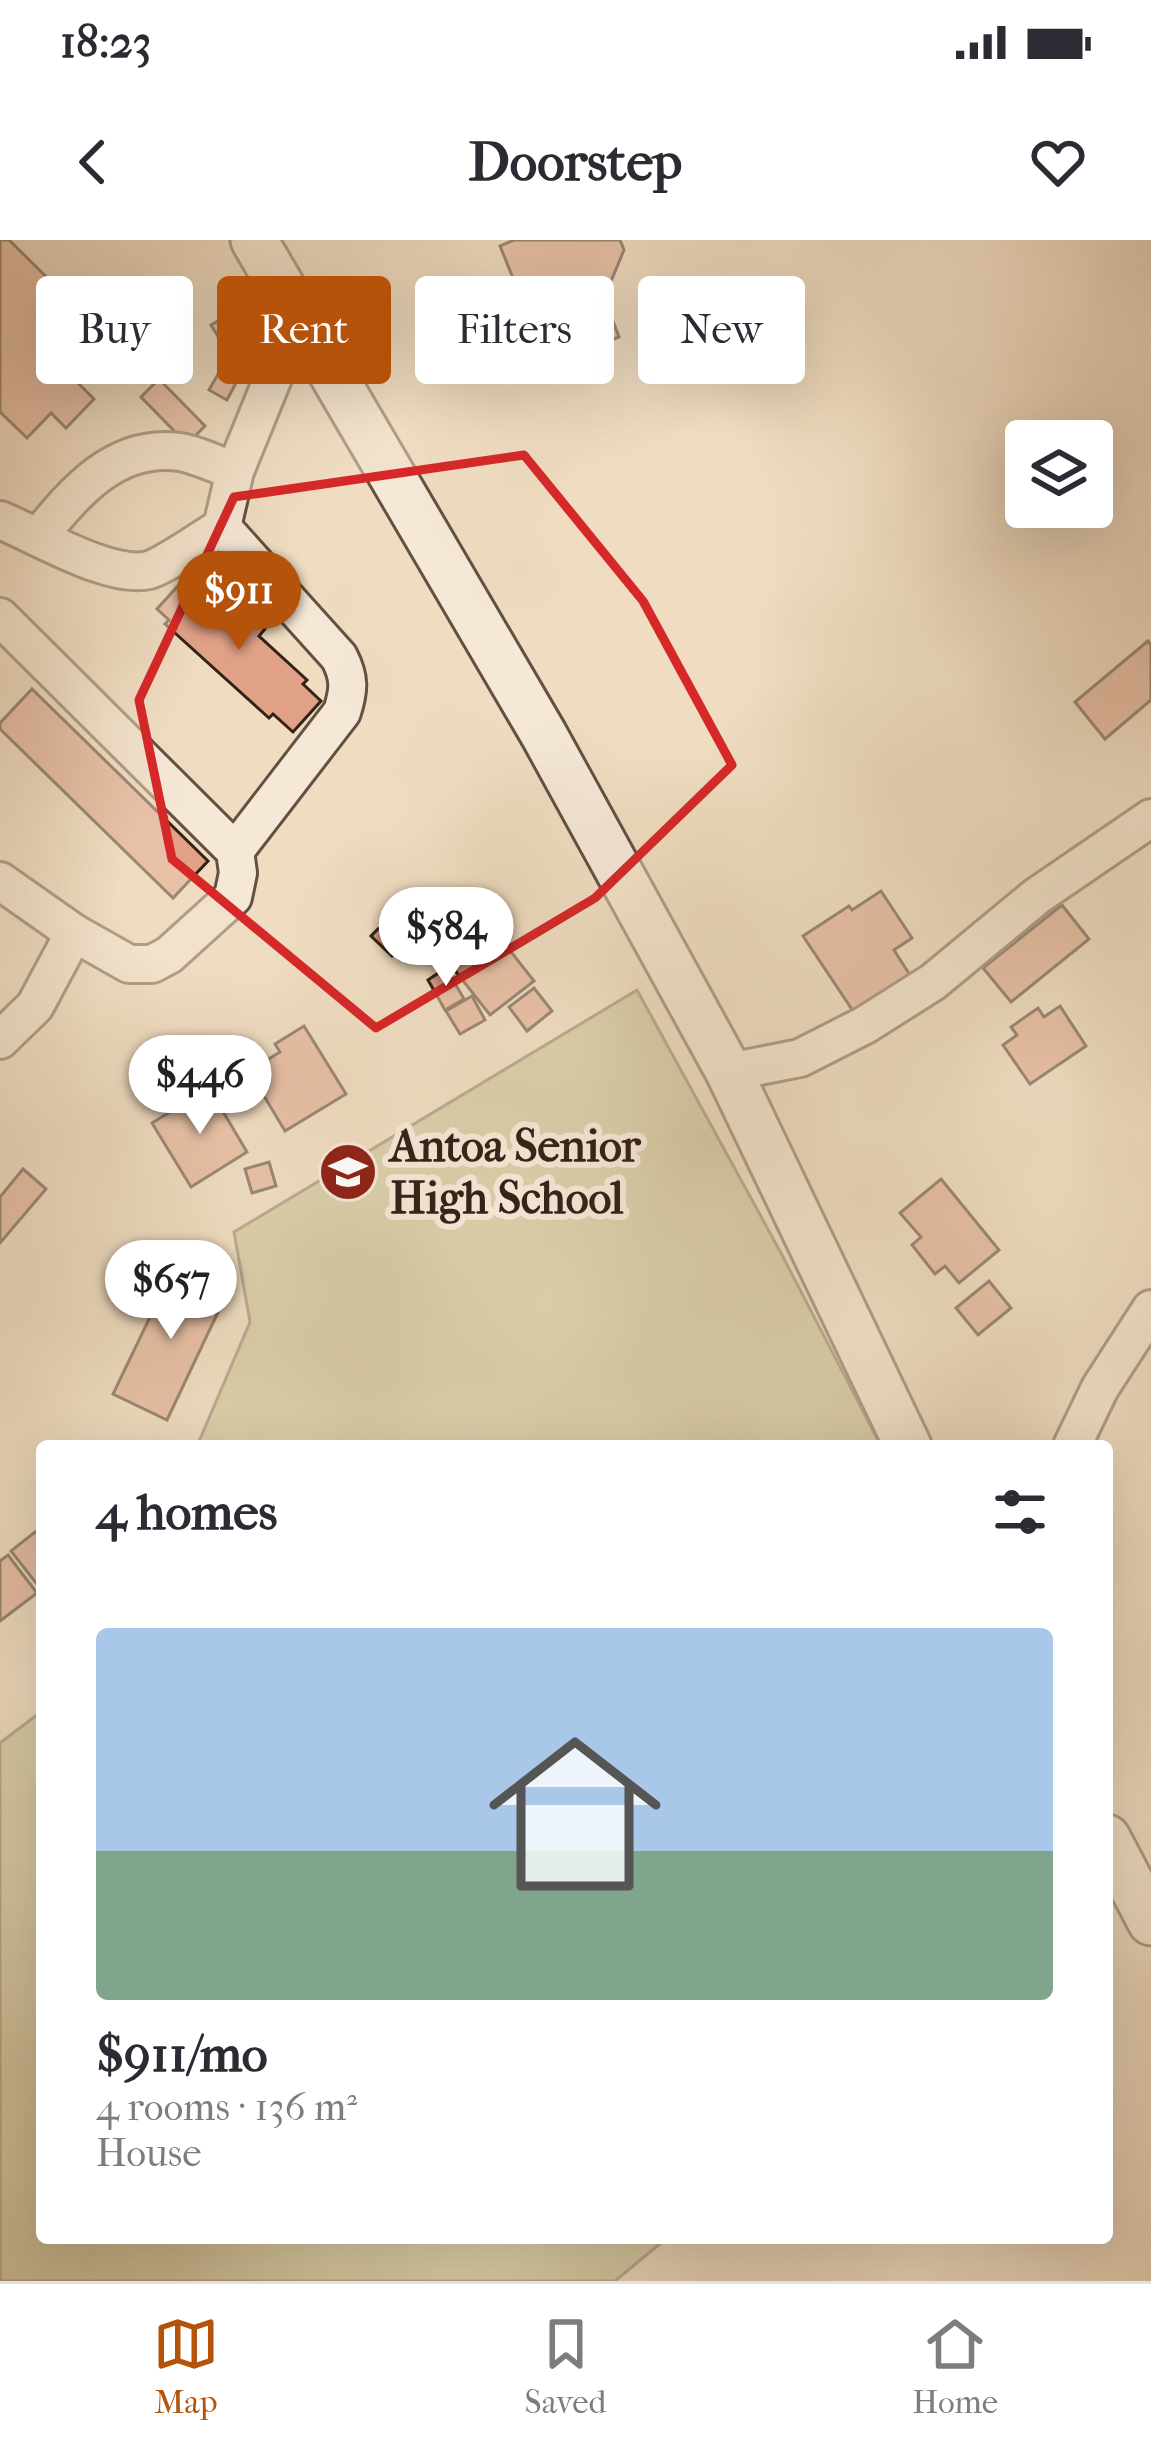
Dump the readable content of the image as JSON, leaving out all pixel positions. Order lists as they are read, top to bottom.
{
  "places": {
    "school or university": ["Antoa Senior High School"]
  },
  "page": {
    "status": "18:23",
    "header": "Doorstep",
    "chip": [
      "Buy",
      "Rent",
      "Filters",
      "New"
    ],
    "price": [
      "$911",
      "$584",
      "$446",
      "$657"
    ],
    "heading": "4 homes",
    "list": [
      {
        "name": "$911/mo",
        "note": "4 rooms · 136 m² · House"
      }
    ],
    "tabs": ["Map", "Saved", "Home"]
  }
}
